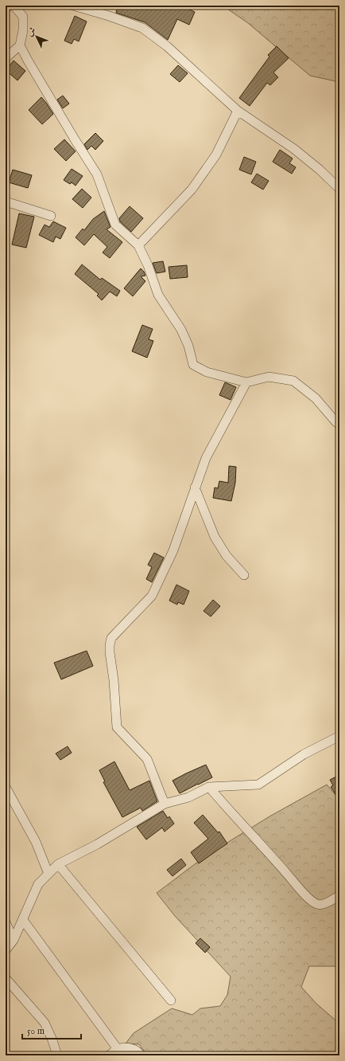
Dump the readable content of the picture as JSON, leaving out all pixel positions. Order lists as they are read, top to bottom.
{
  "scale_bar": "50 m",
  "north": "top left"
}
